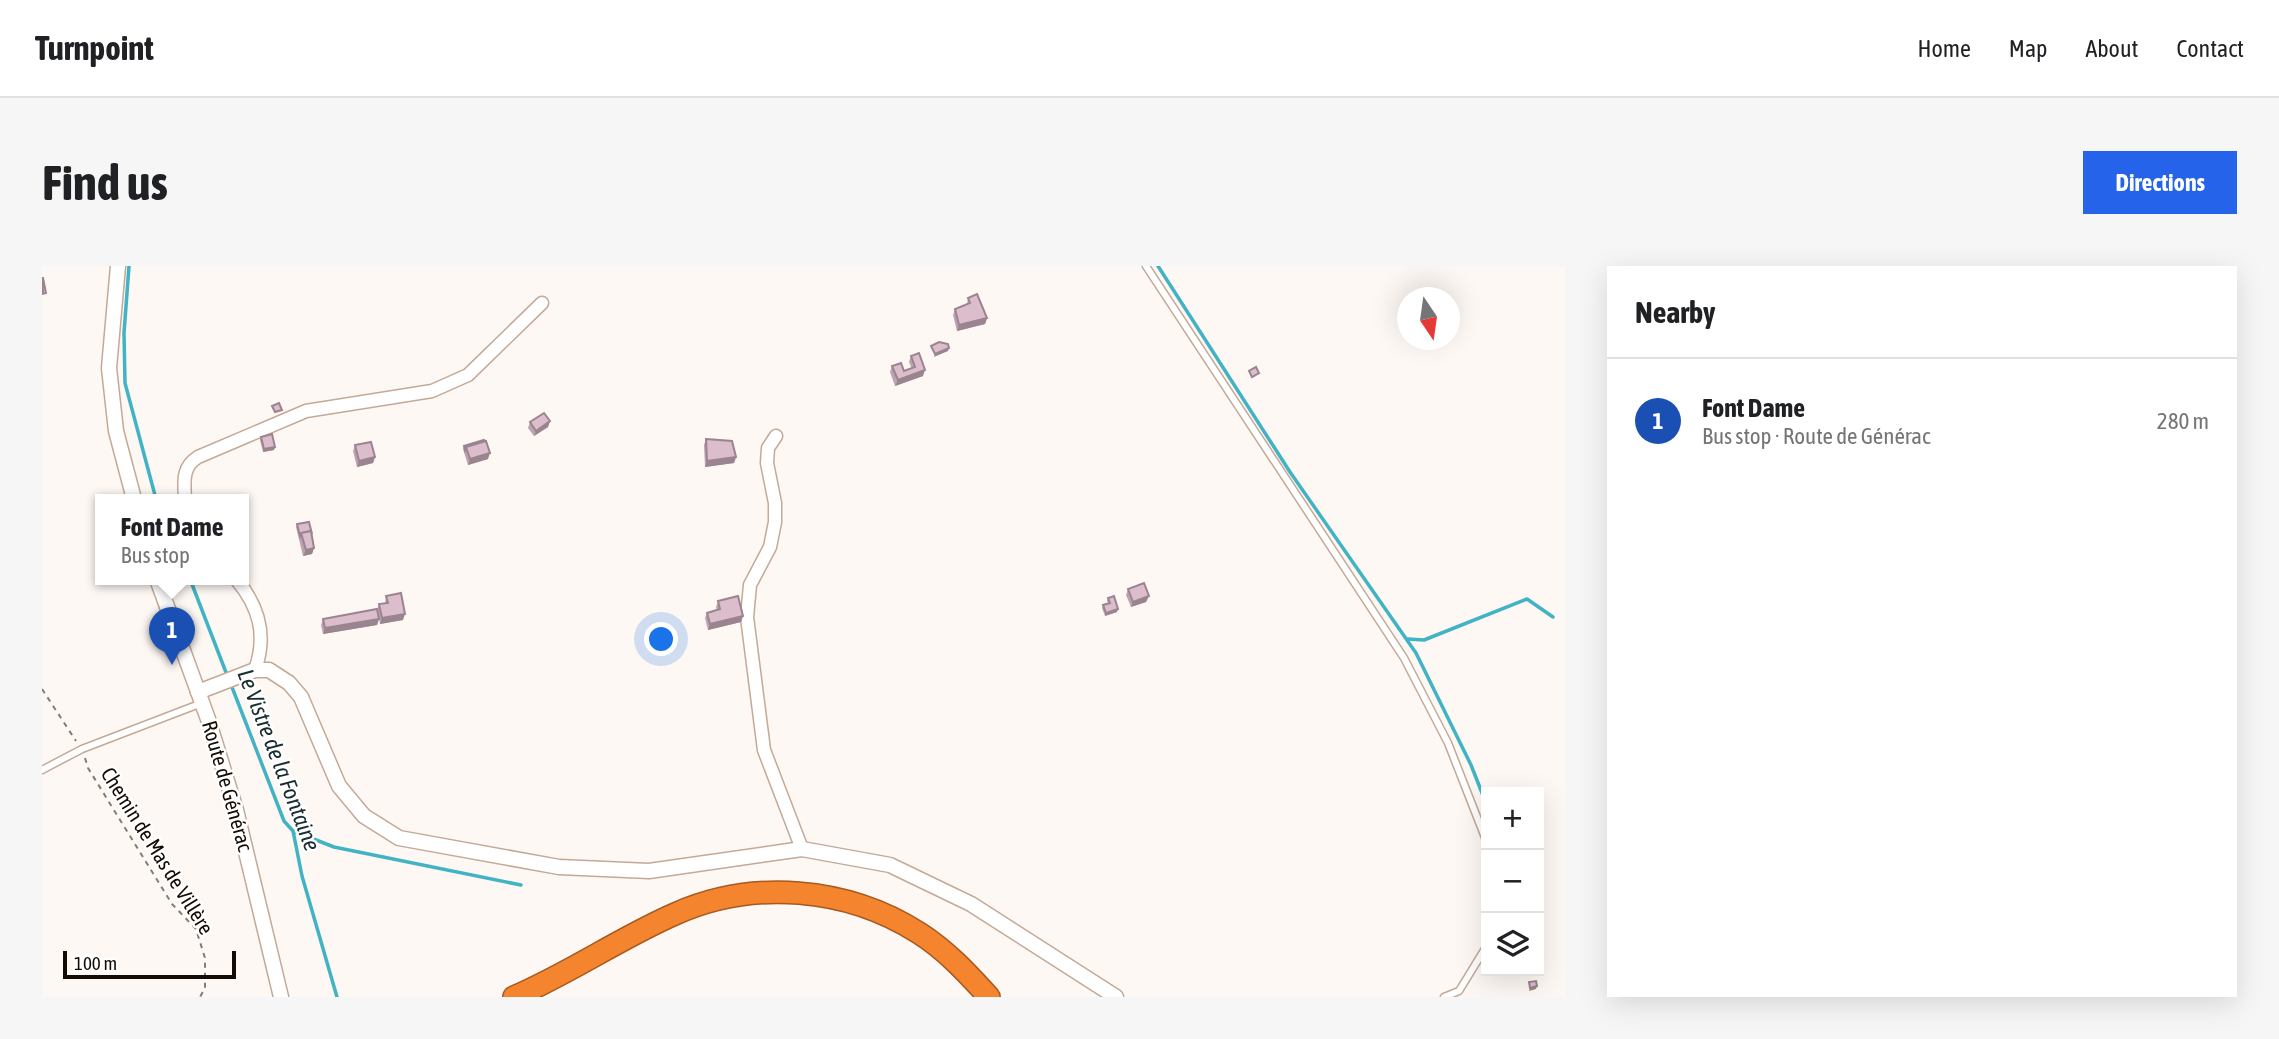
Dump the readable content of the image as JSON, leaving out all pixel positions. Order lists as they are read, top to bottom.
{
  "streets": {
    "street": ["Route de Générac"],
    "path": ["Chemin de Mas de Villère"]
  },
  "water": ["Le Vistre de la Fontaine"],
  "scale_bar": "100 m",
  "north": "bottom",
  "page": {
    "header": "Turnpoint",
    "nav": [
      "Home",
      "Map",
      "About",
      "Contact"
    ],
    "buttons": "Directions",
    "title": "Find us",
    "heading": "Nearby",
    "list": [
      {
        "mark": "1",
        "name": "Font Dame",
        "note": "Bus stop · Route de Générac",
        "value": "280 m"
      }
    ],
    "popup": ["Font Dame", "Bus stop"],
    "pins": "1",
    "map_buttons": ["+", "−"],
    "scale": "100 m"
  }
}
